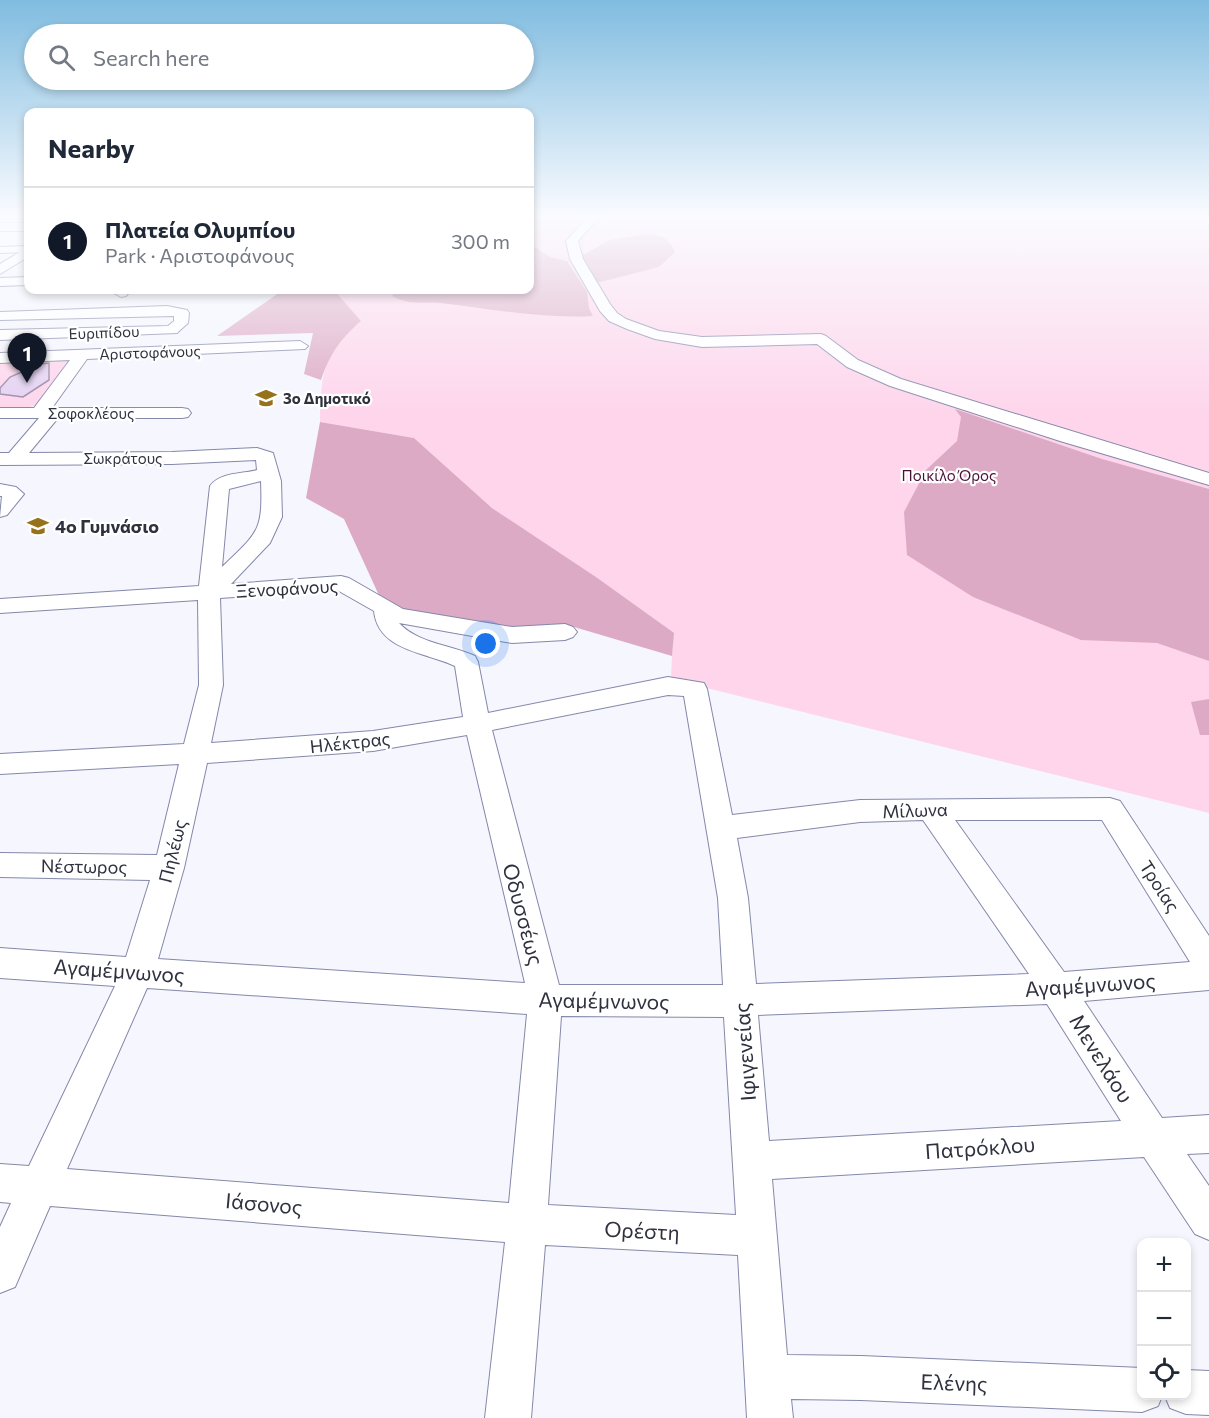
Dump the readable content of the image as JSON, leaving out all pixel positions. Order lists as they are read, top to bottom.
{
  "streets": {
    "street": [
      "Ευριπίδου",
      "Αριστοφάνους",
      "Σοφοκλέους",
      "Σωκράτους",
      "Ξενοφάνους",
      "Ηλέκτρας",
      "Μίλωνα",
      "Πηλέως",
      "Νέστωρος",
      "Τροίας",
      "Οδυσσέως",
      "Αγαμέμνωνος",
      "Ιφιγενείας",
      "Μενελάου",
      "Πατρόκλου",
      "Ιάσονος",
      "Ορέστη",
      "Ελένης"
    ]
  },
  "crossings": [
    ["Σωκράτους", "Πηλέως"],
    ["Ξενοφάνους", "Πηλέως"],
    ["Ξενοφάνους", "Οδυσσέως"],
    ["Ηλέκτρας", "Πηλέως"],
    ["Ηλέκτρας", "Οδυσσέως"],
    ["Ηλέκτρας", "Ιφιγενείας"],
    ["Μίλωνα", "Τροίας"],
    ["Μίλωνα", "Ιφιγενείας"],
    ["Μίλωνα", "Μενελάου"],
    ["Πηλέως", "Νέστωρος"],
    ["Πηλέως", "Αγαμέμνωνος"],
    ["Πηλέως", "Ιάσονος"],
    ["Οδυσσέως", "Αγαμέμνωνος"],
    ["Οδυσσέως", "Ιάσονος"],
    ["Οδυσσέως", "Ορέστη"],
    ["Αγαμέμνωνος", "Ιφιγενείας"],
    ["Αγαμέμνωνος", "Μενελάου"],
    ["Ιφιγενείας", "Πατρόκλου"],
    ["Ιφιγενείας", "Ορέστη"],
    ["Ιφιγενείας", "Ελένης"],
    ["Μενελάου", "Πατρόκλου"],
    ["Ιάσονος", "Ορέστη"]
  ],
  "parks": ["Ποικίλο Όρος"],
  "places": {
    "school or university": ["3ο Δημοτικό", "4ο Γυμνάσιο"]
  },
  "page": {
    "search": "Search here",
    "heading": "Nearby",
    "list": [
      {
        "mark": "1",
        "name": "Πλατεία Ολυμπίου",
        "note": "Park · Αριστοφάνους",
        "value": "300 m"
      }
    ],
    "pins": "1",
    "map_buttons": ["+", "−"]
  }
}
